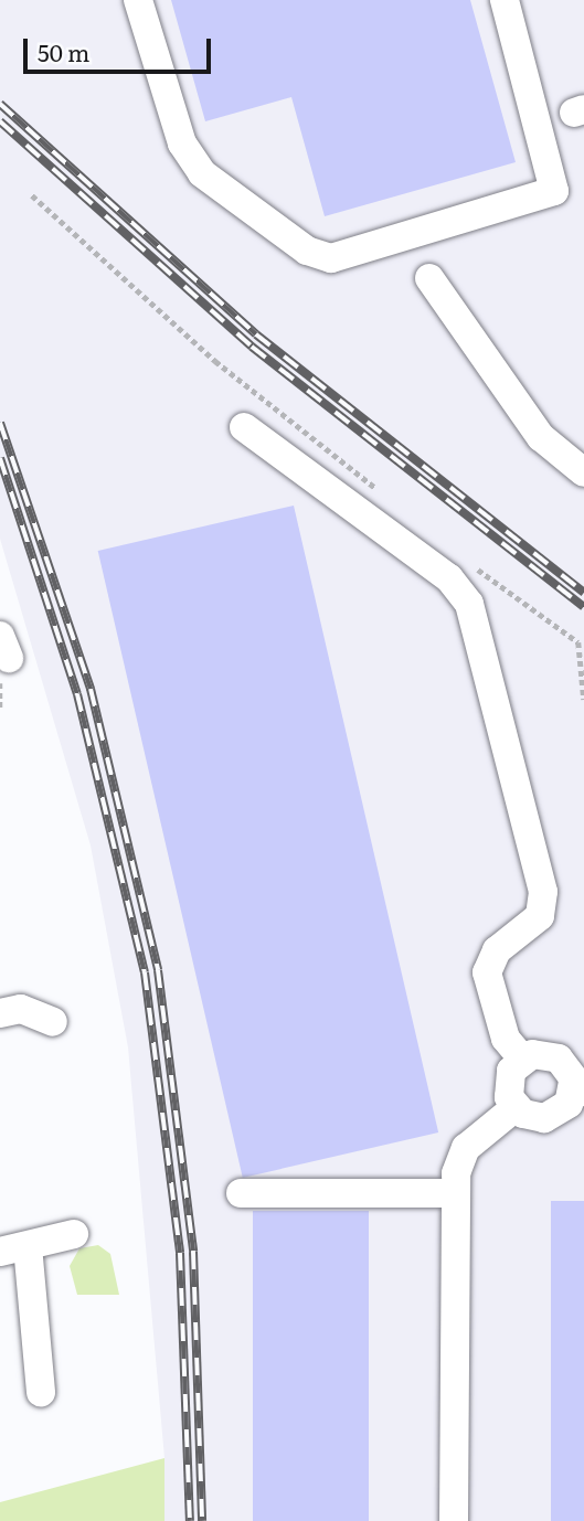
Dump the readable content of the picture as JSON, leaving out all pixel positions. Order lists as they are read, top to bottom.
{
  "scale_bar": "50 m"
}
